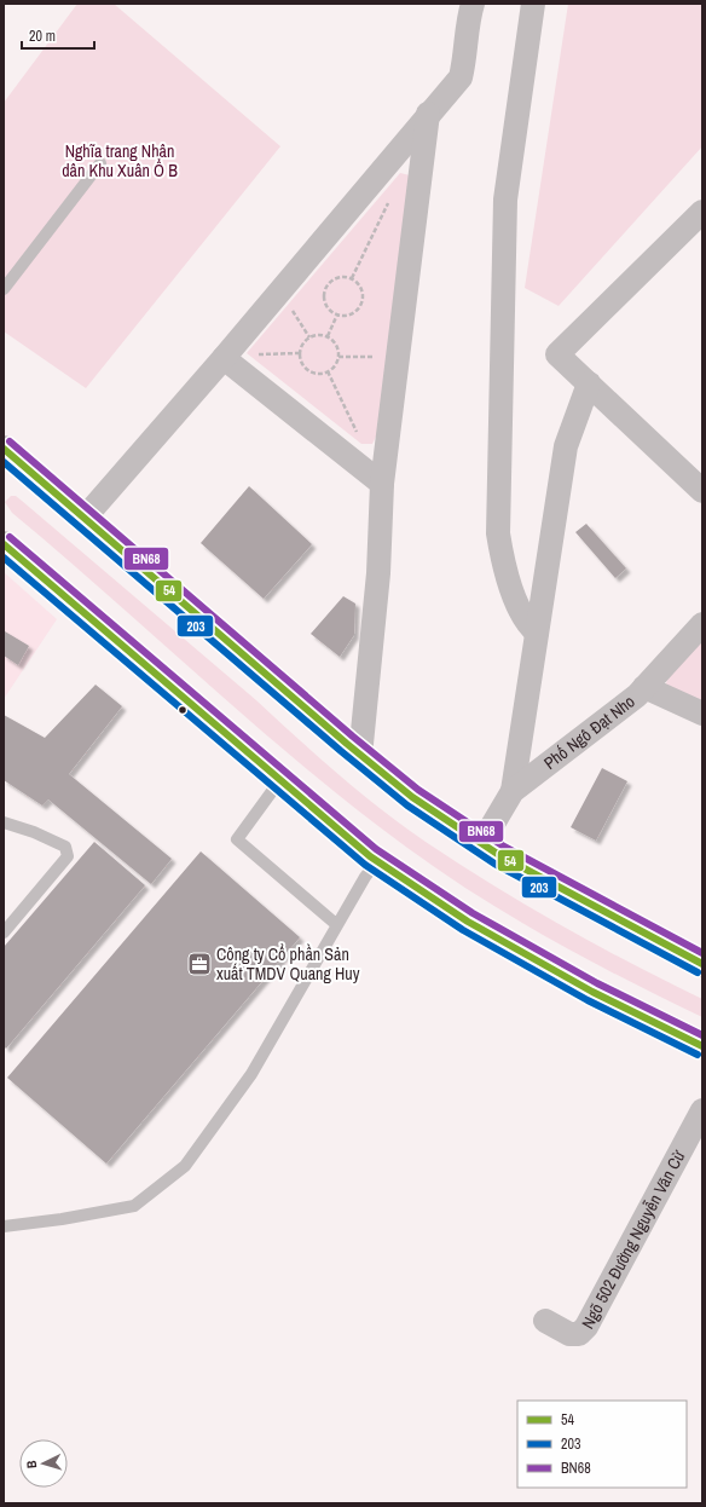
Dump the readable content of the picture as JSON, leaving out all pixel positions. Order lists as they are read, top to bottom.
{
  "streets": {
    "street": ["Phố Ngô Đạt Nho", "Ngõ 502 Đường Nguyễn Văn Cừ"]
  },
  "parks": ["Nghĩa trang Nhân dân Khu Xuân Ổ B"],
  "places": {
    "office": ["Công ty Cổ phần Sản xuất TMDV Quang Huy"]
  },
  "lines": ["transit line BN68", "transit line 54", "transit line 203"],
  "legend": ["54", "203", "BN68"],
  "scale_bar": "20 m",
  "north": "left"
}
